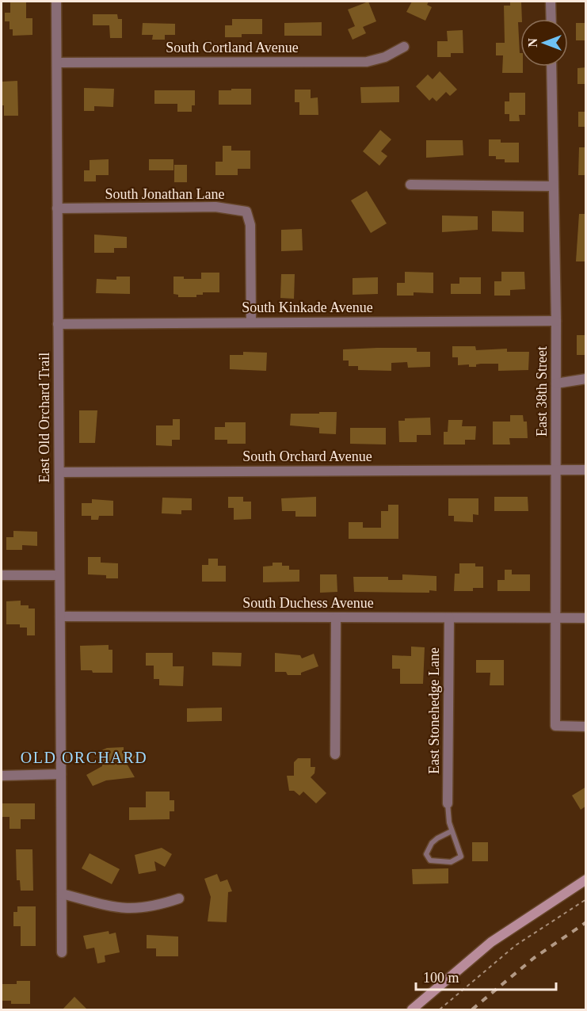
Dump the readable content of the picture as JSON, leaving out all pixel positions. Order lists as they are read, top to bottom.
{
  "streets": {
    "street": [
      "South Cortland Avenue",
      "South Jonathan Lane",
      "South Kinkade Avenue",
      "East 38th Street",
      "East Old Orchard Trail",
      "South Orchard Avenue",
      "South Duchess Avenue",
      "East Stonehedge Lane"
    ]
  },
  "crossings": [
    ["South Cortland Avenue", "East Old Orchard Trail"],
    ["South Jonathan Lane", "South Kinkade Avenue"],
    ["South Jonathan Lane", "East Old Orchard Trail"],
    ["South Kinkade Avenue", "East 38th Street"],
    ["South Kinkade Avenue", "East Old Orchard Trail"],
    ["East 38th Street", "South Orchard Avenue"],
    ["East 38th Street", "South Duchess Avenue"],
    ["East Old Orchard Trail", "South Orchard Avenue"],
    ["East Old Orchard Trail", "South Duchess Avenue"],
    ["South Duchess Avenue", "East Stonehedge Lane"]
  ],
  "districts": ["OLD ORCHARD"],
  "scale_bar": "100 m",
  "north": "left"
}
